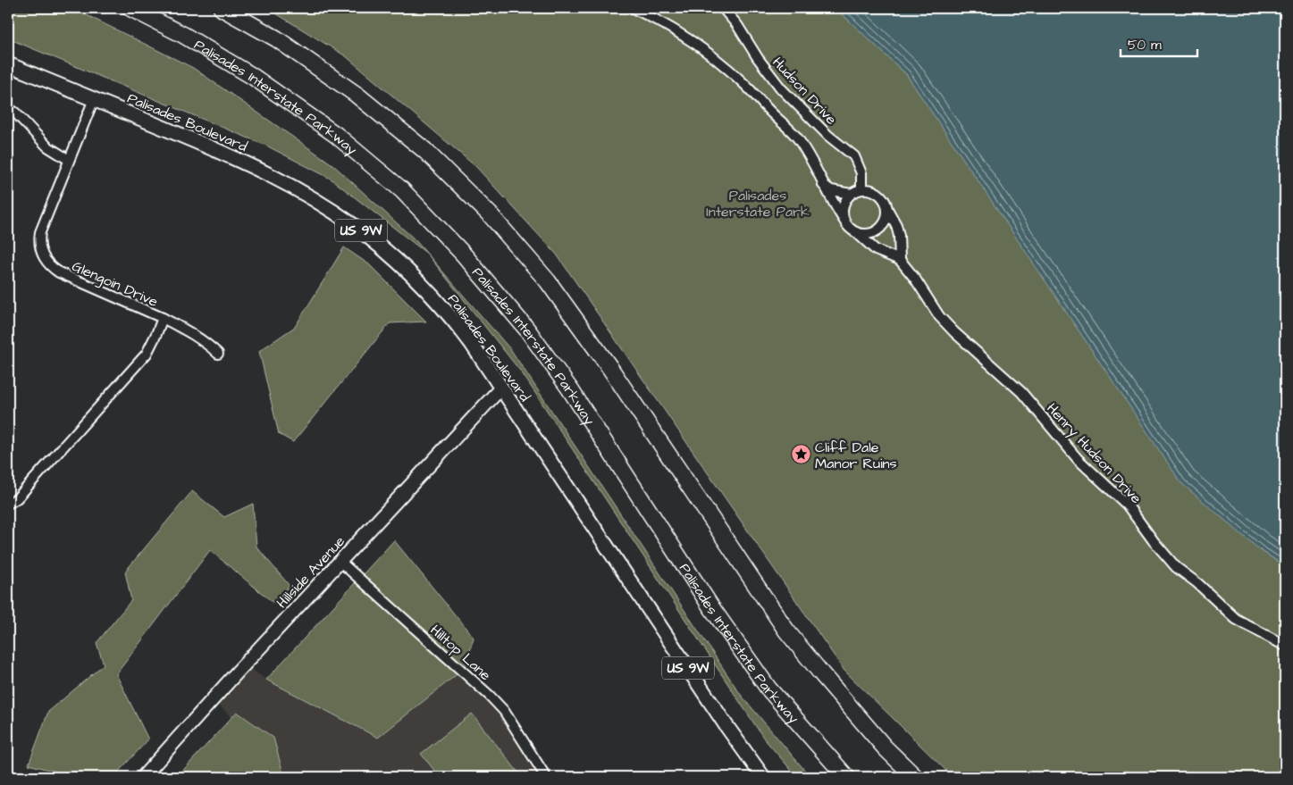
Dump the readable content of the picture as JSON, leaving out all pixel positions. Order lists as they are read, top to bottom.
{
  "streets": {
    "highway": ["Palisades Interstate Parkway"],
    "main road": ["Palisades Boulevard", "US 9W", "Hillside Avenue"],
    "street": [
      "Hudson Drive",
      "Glengoin Drive",
      "Henry Hudson Drive",
      "Hilltop Lane"
    ]
  },
  "crossings": [
    ["Hudson Drive", "Henry Hudson Drive"],
    ["Palisades Boulevard", "Glengoin Drive"],
    ["Palisades Boulevard", "Hillside Avenue"],
    ["Hillside Avenue", "Hilltop Lane"]
  ],
  "parks": ["Palisades Interstate Park"],
  "places": {
    "place": ["Cliff Dale Manor Ruins"]
  },
  "scale_bar": "50 m"
}
